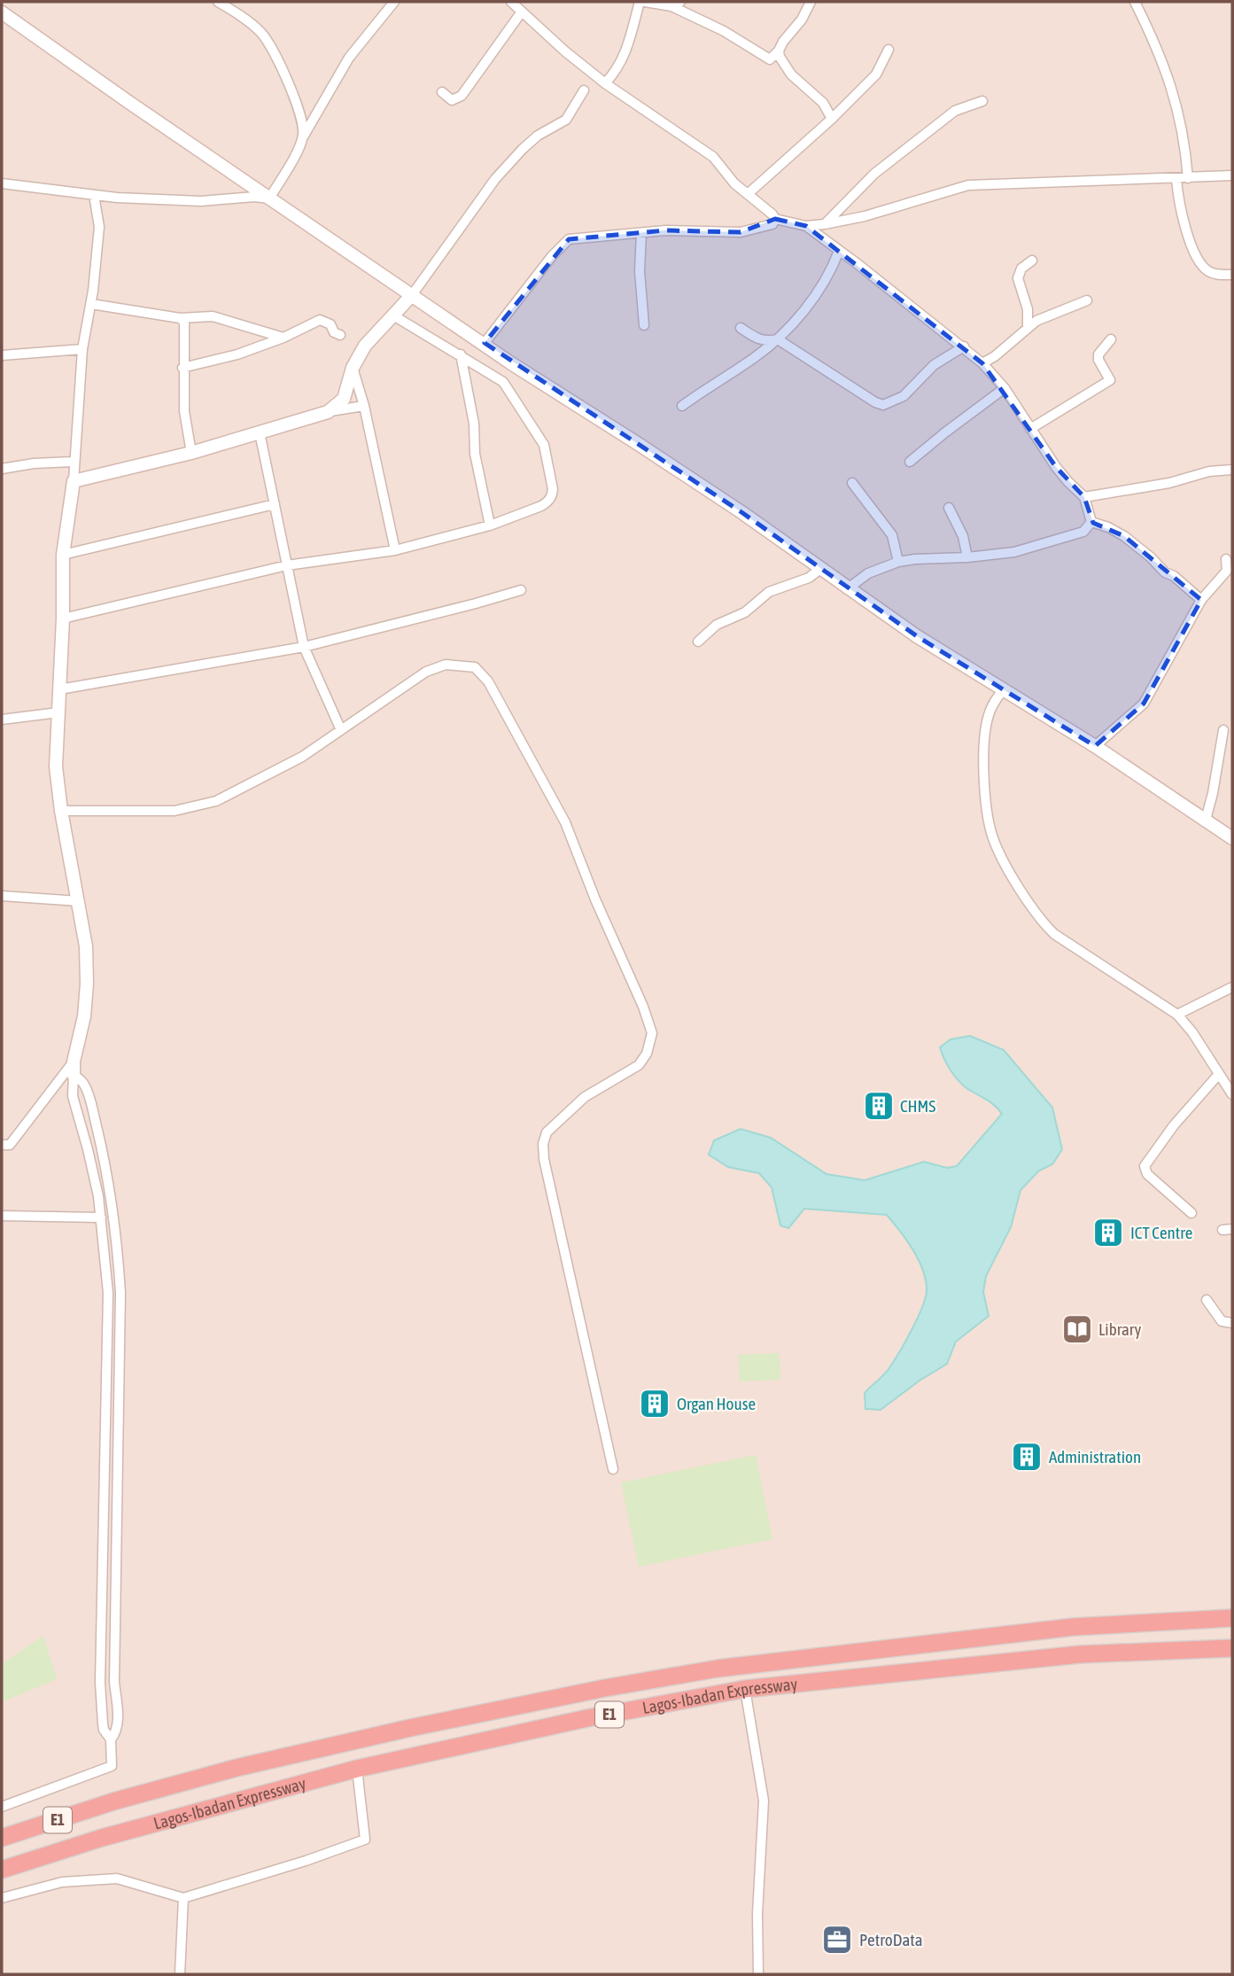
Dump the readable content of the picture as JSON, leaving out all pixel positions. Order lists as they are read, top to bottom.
{
  "streets": {
    "highway": ["Lagos-Ibadan Expressway", "E1"]
  },
  "places": {
    "building": [
      "CHMS",
      "ICT Centre",
      "Organ House",
      "Administration"
    ],
    "library": ["Library"],
    "office": ["PetroData"]
  }
}
